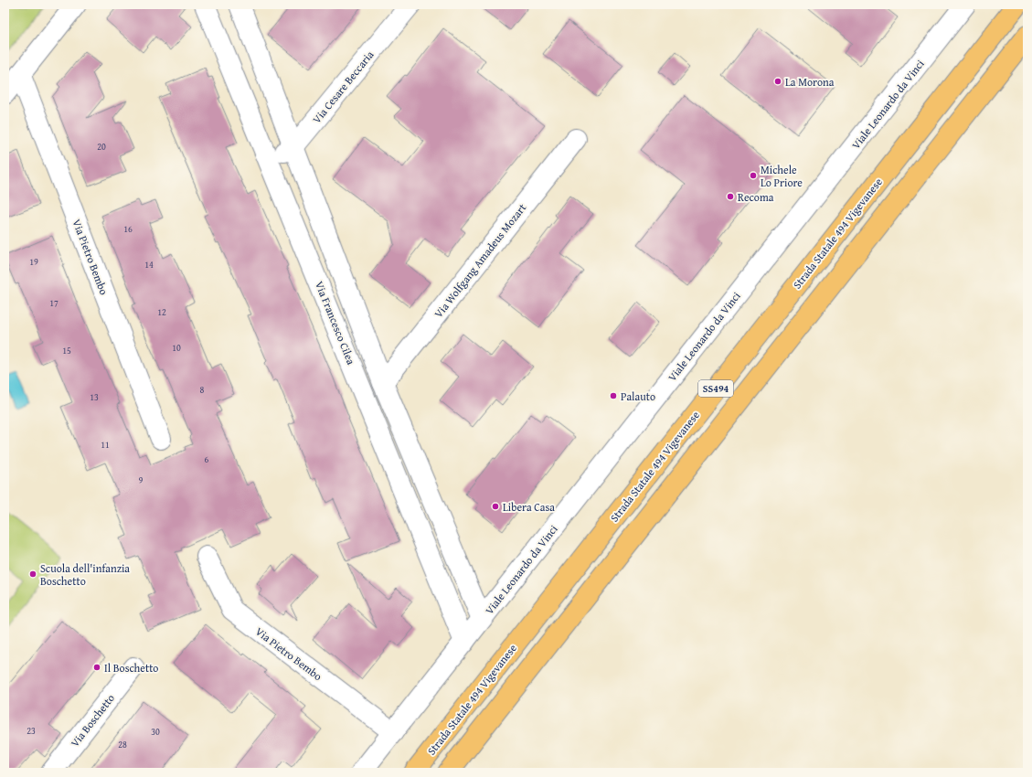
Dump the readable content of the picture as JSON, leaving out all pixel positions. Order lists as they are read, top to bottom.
{
  "streets": {
    "main road": ["Strada Statale 494 Vigevanese", "SS494"],
    "street": [
      "Via Cesare Beccaria",
      "Viale Leonardo da Vinci",
      "Via Pietro Bembo",
      "Via Wolfgang Amadeus Mozart",
      "Via Francesco Cilea",
      "Via Boschetto"
    ]
  },
  "crossings": [
    ["Via Cesare Beccaria", "Via Francesco Cilea"],
    ["Viale Leonardo da Vinci", "Via Pietro Bembo"],
    ["Viale Leonardo da Vinci", "Via Francesco Cilea"],
    ["Via Wolfgang Amadeus Mozart", "Via Francesco Cilea"]
  ],
  "places": [
    "La Morona",
    "Michele Lo Priore",
    "Recoma",
    "Palauto",
    "Libera Casa",
    "Scuola dell'infanzia Boschetto",
    "Il Boschetto"
  ],
  "house_numbers": [
    "20",
    "16",
    "19",
    "14",
    "17",
    "12",
    "10",
    "15",
    "8",
    "13",
    "11",
    "6",
    "9",
    "23",
    "30",
    "28"
  ]
}
